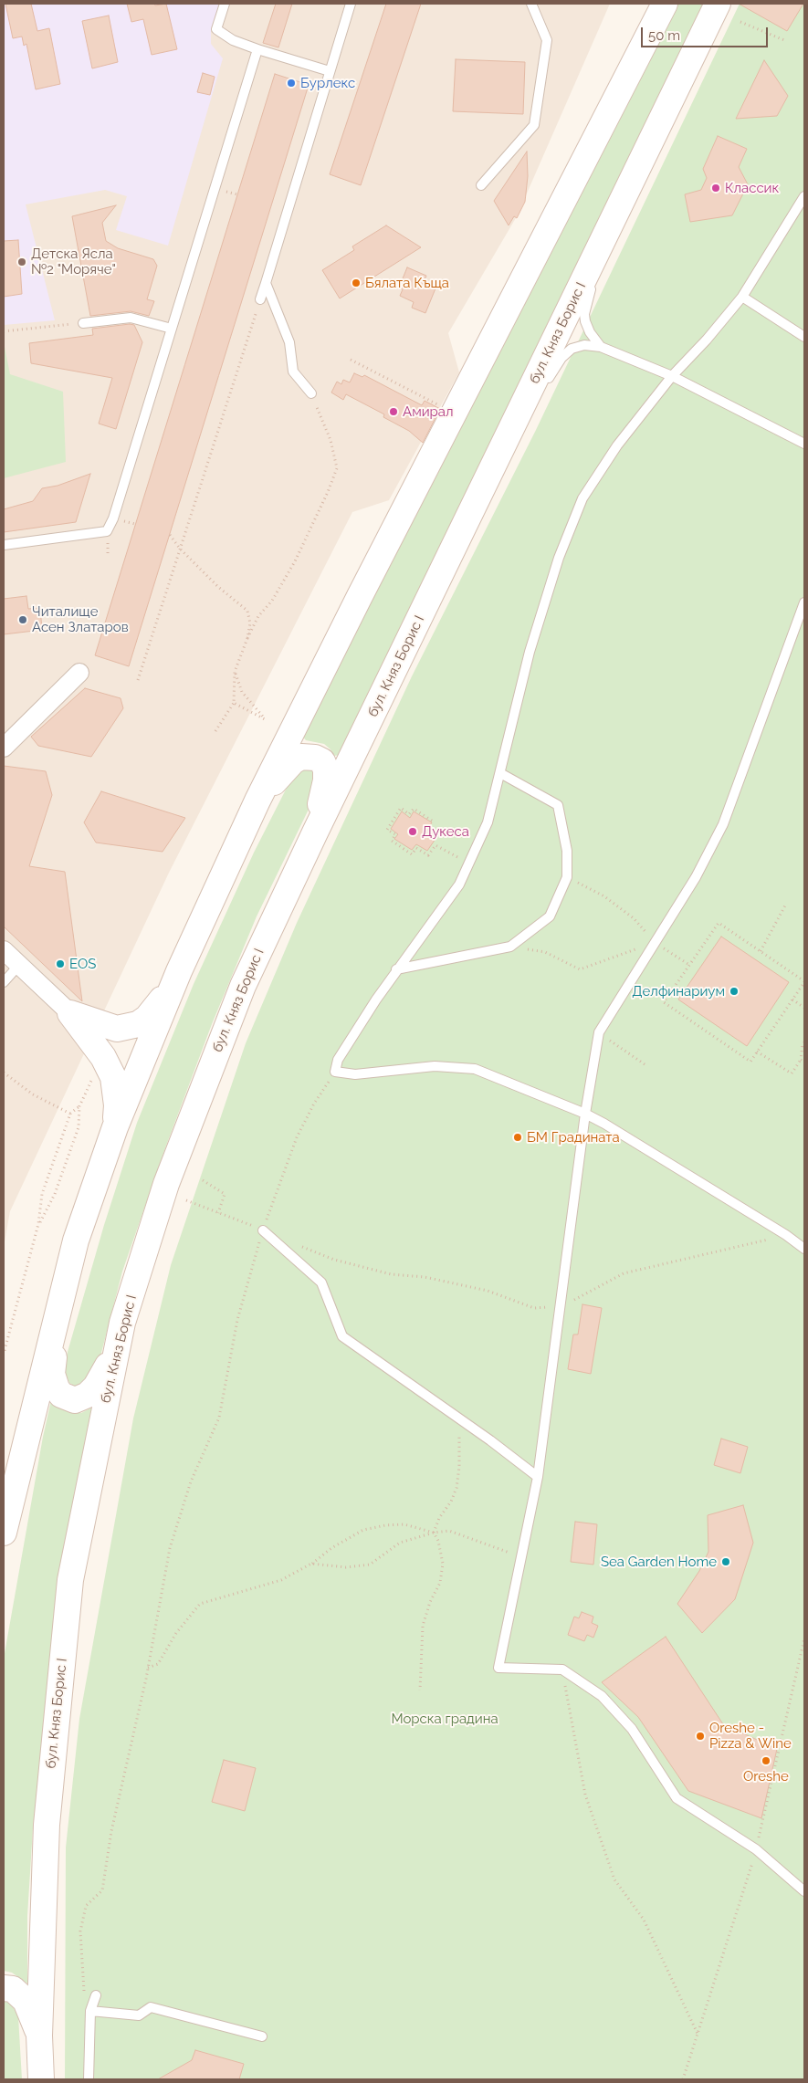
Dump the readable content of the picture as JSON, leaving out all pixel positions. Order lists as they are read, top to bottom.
{
  "streets": {
    "main road": ["бул. Княз Борис I"]
  },
  "parks": ["Морска градина"],
  "places": [
    "Бурлекс",
    "Классик",
    "Детска Ясла №2 \"Моряче\"",
    "Бялата Къща",
    "Амирал",
    "Читалище Асен Златаров",
    "Дукеса",
    "EOS",
    "Делфинариум",
    "БМ Градината",
    "Sea Garden Home",
    "Oreshe - Pizza & Wine",
    "Oreshe"
  ],
  "scale_bar": "50 m"
}
